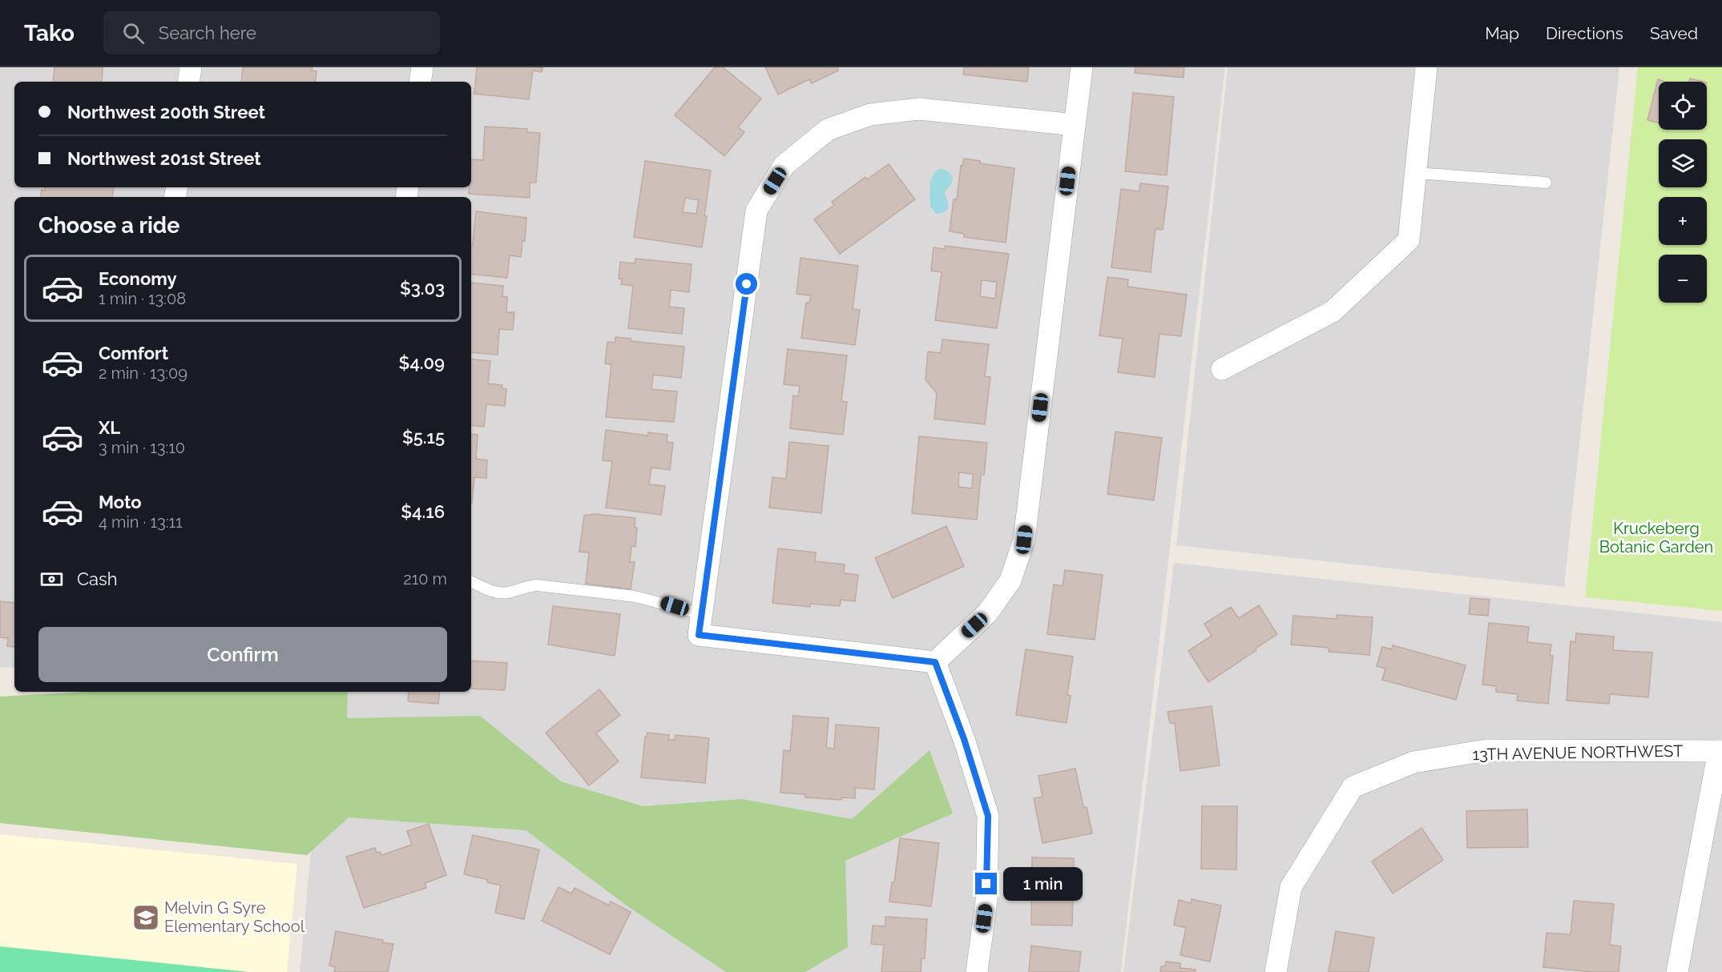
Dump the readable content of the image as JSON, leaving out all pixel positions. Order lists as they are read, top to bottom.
{
  "streets": {
    "street": ["13TH AVENUE NORTHWEST"]
  },
  "parks": ["Kruckeberg Botanic Garden"],
  "places": {
    "school or university": ["Melvin G Syre Elementary School"]
  },
  "page": {
    "header": "Tako",
    "search": "Search here",
    "nav": ["Map", "Directions", "Saved"],
    "map_buttons": ["+", "−"],
    "banner": ["Northwest 200th Street", "Northwest 201st Street"],
    "heading": "Choose a ride",
    "list": [
      {
        "name": "Economy",
        "note": "1 min · 13:08",
        "value": "$3.03"
      },
      {
        "name": "Comfort",
        "note": "2 min · 13:09",
        "value": "$4.09"
      },
      {
        "name": "XL",
        "note": "3 min · 13:10",
        "value": "$5.15"
      },
      {
        "name": "Moto",
        "note": "4 min · 13:11",
        "value": "$4.16"
      }
    ],
    "pay": ["Cash", "210 m"],
    "buttons": "Confirm",
    "bubble": "1 min"
  }
}
